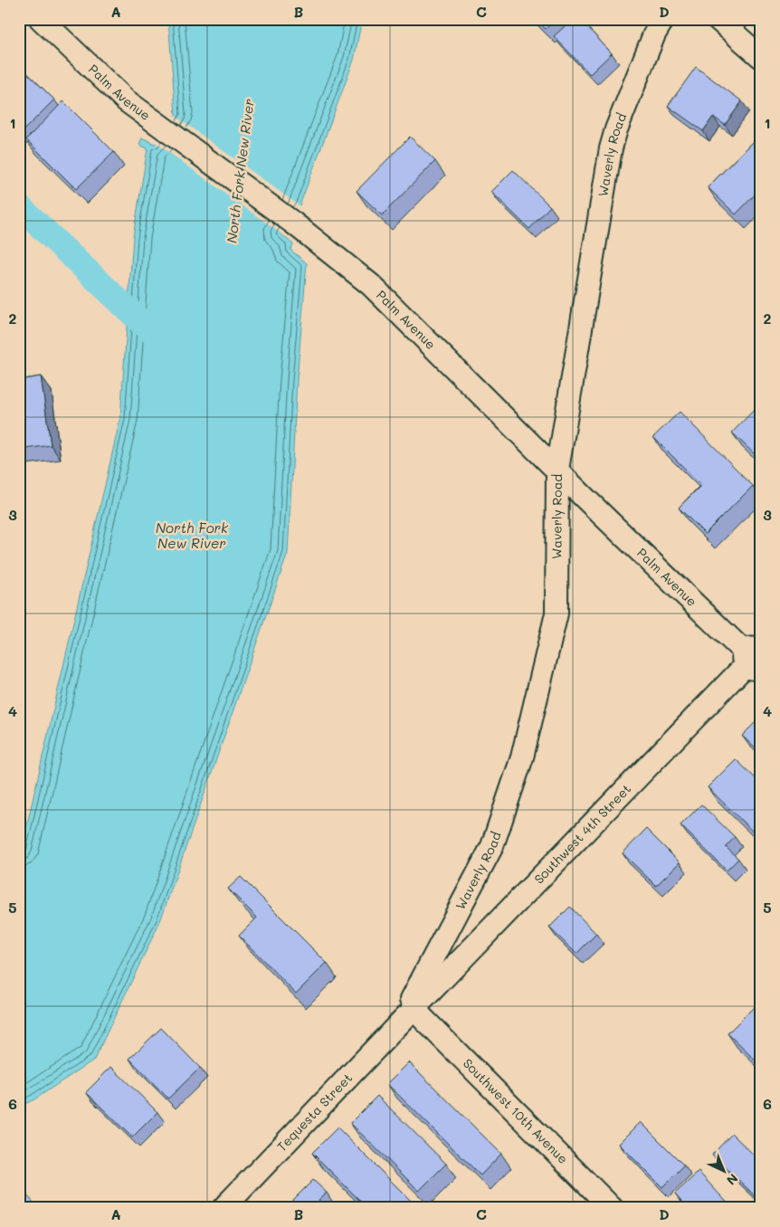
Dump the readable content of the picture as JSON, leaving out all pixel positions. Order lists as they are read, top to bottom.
{
  "streets": {
    "street": [
      "Palm Avenue",
      "Waverly Road",
      "Southwest 4th Street",
      "Southwest 10th Avenue",
      "Tequesta Street"
    ]
  },
  "crossings": [
    ["Palm Avenue", "Waverly Road"],
    ["Palm Avenue", "Southwest 4th Street"],
    ["Waverly Road", "Southwest 4th Street"],
    ["Waverly Road", "Southwest 10th Avenue"],
    ["Waverly Road", "Tequesta Street"],
    ["Southwest 4th Street", "Southwest 10th Avenue"],
    ["Southwest 4th Street", "Tequesta Street"],
    ["Southwest 10th Avenue", "Tequesta Street"]
  ],
  "water": ["North Fork New River"],
  "north": "bottom right",
  "grid": {
    "columns": [
      "A",
      "B",
      "C",
      "D"
    ],
    "rows": [
      "1",
      "2",
      "3",
      "4",
      "5",
      "6"
    ]
  }
}
